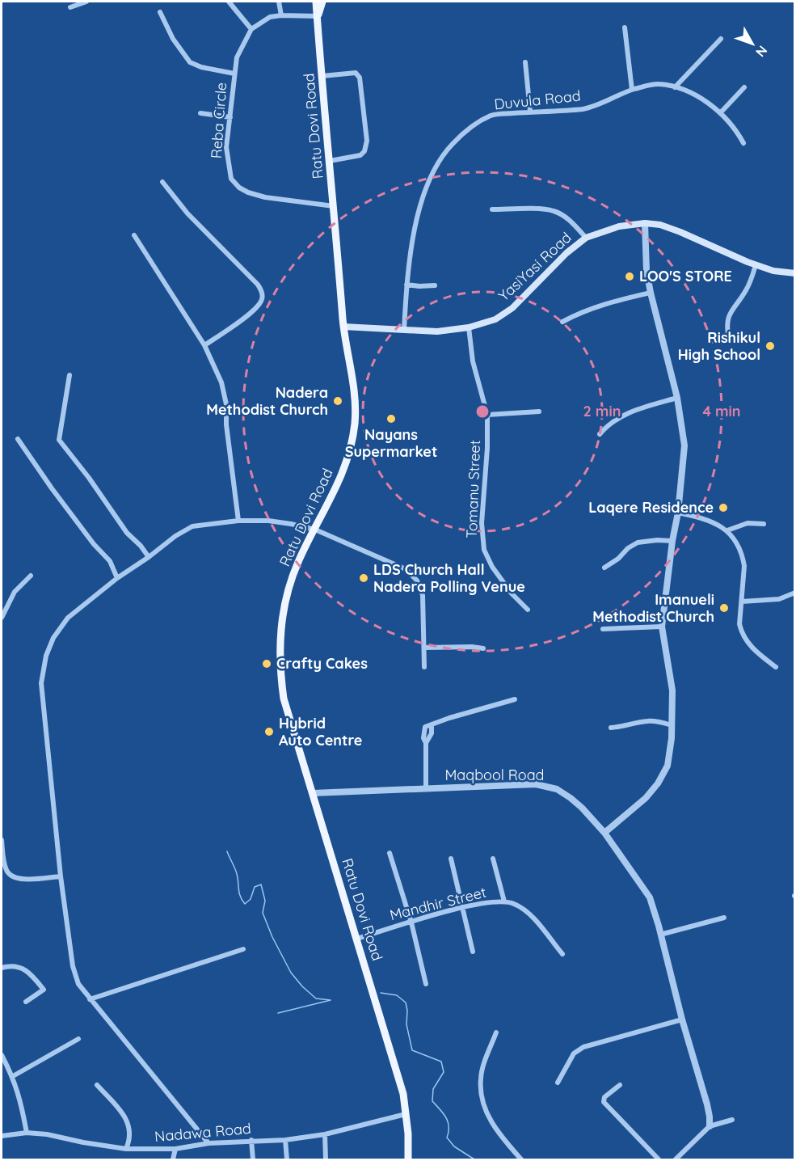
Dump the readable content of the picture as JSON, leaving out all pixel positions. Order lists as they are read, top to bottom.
{
  "streets": {
    "main road": ["Ratu Dovi Road", "YasiYasi Road"],
    "street": [
      "Duvula Road",
      "Reba Circle",
      "Tomanu Street",
      "Maqbool Road",
      "Mandhir Street",
      "Nadawa Road"
    ]
  },
  "crossings": [
    ["Duvula Road", "YasiYasi Road"],
    ["Reba Circle", "Ratu Dovi Road"],
    ["Ratu Dovi Road", "YasiYasi Road"],
    ["Ratu Dovi Road", "Maqbool Road"],
    ["Ratu Dovi Road", "Mandhir Street"],
    ["Ratu Dovi Road", "Nadawa Road"],
    ["YasiYasi Road", "Tomanu Street"]
  ],
  "places": [
    "LOO'S STORE",
    "Rishikul High School",
    "Nadera Methodist Church",
    "Nayans Supermarket",
    "Laqere Residence",
    "LDS Church Hall Nadera Polling Venue",
    "Imanueli Methodist Church",
    "Crafty Cakes",
    "Hybrid Auto Centre"
  ],
  "north": "bottom right",
  "rings": ["2 min", "4 min"]
}
